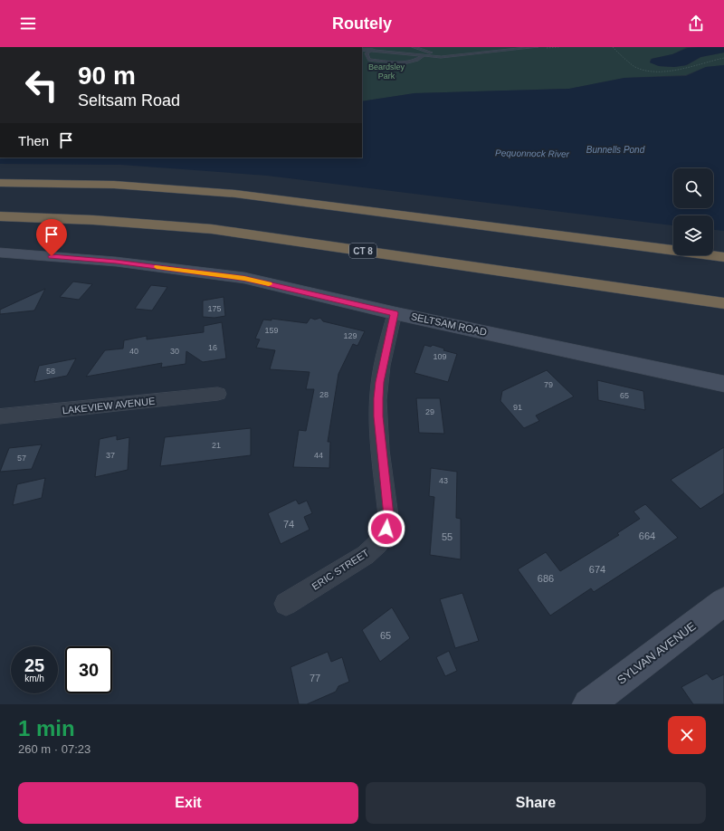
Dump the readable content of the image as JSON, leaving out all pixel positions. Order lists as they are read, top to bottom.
{
  "streets": {
    "highway": ["CT 8"],
    "main road": ["SELTSAM ROAD", "SYLVAN AVENUE"],
    "street": ["LAKEVIEW AVENUE", "ERIC STREET"]
  },
  "crossings": [
    ["SELTSAM ROAD", "ERIC STREET"]
  ],
  "water": ["Bunnells Pond", "Pequonnock River"],
  "parks": ["Beardsley Park"],
  "house_numbers": [
    "175",
    "159",
    "129",
    "16",
    "40",
    "30",
    "109",
    "58",
    "79",
    "28",
    "65",
    "91",
    "29",
    "21",
    "37",
    "44",
    "57",
    "43",
    "74",
    "664",
    "55",
    "674",
    "686",
    "65",
    "77"
  ],
  "page": {
    "header": "Routely",
    "turn": ["90 m", "Seltsam Road"],
    "then": "Then",
    "speed": "25 km/h",
    "limit": "30",
    "heading": ["1 min", "260 m · 07:23"],
    "buttons": ["Exit", "Share"]
  }
}
